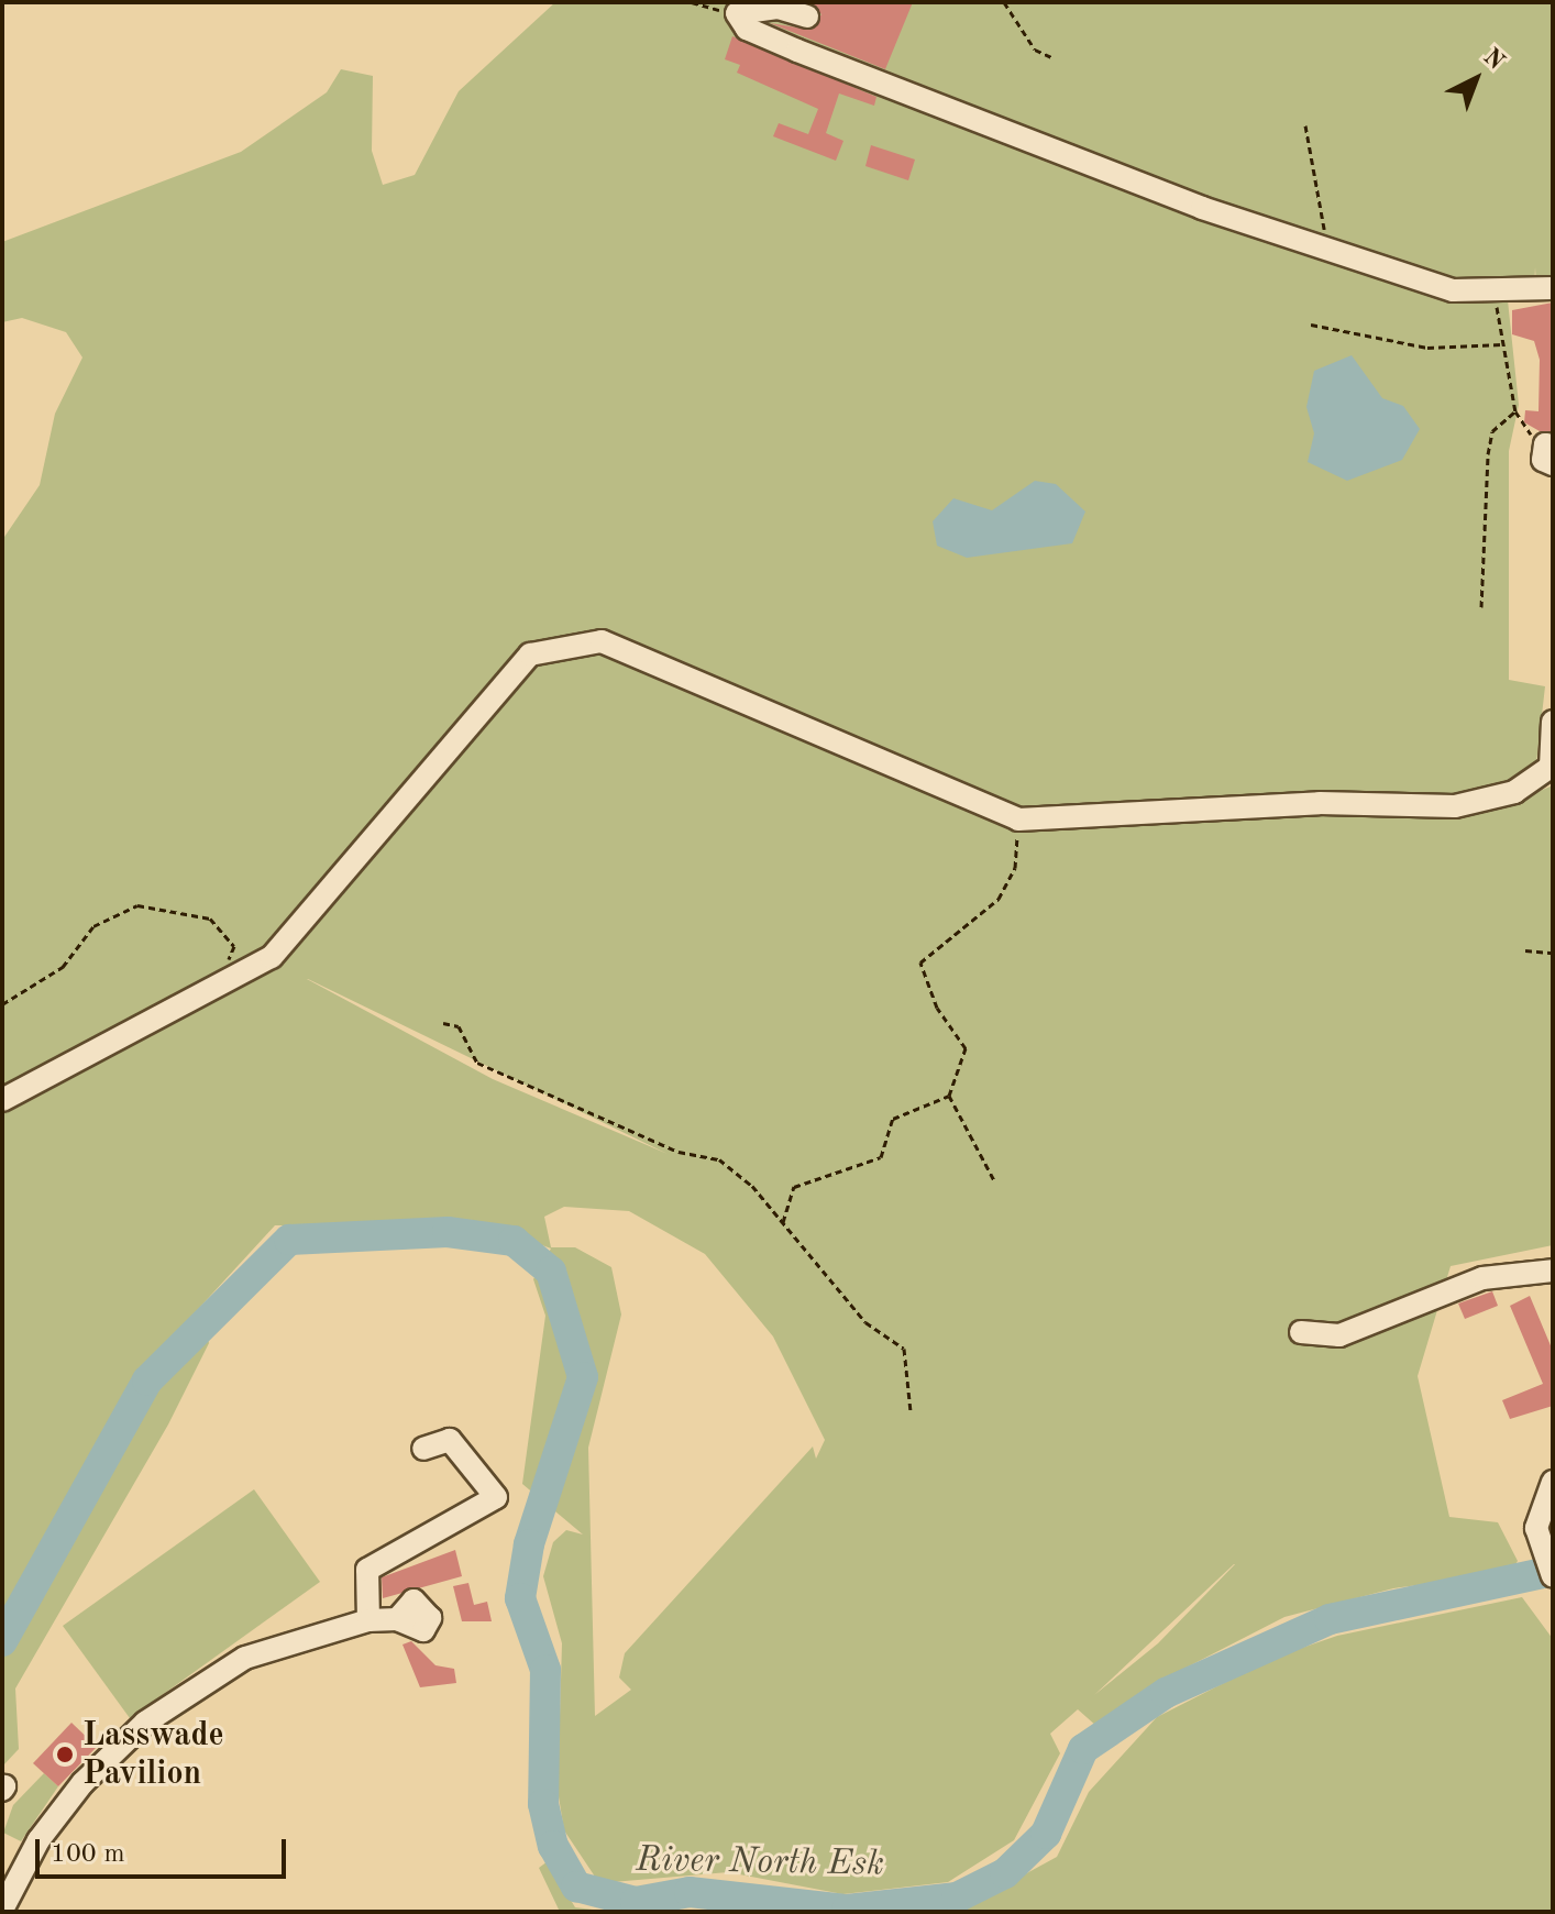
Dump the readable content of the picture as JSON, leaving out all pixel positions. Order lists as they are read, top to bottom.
{
  "water": ["River North Esk"],
  "places": ["Lasswade Pavilion"],
  "scale_bar": "100 m",
  "north": "top right"
}
